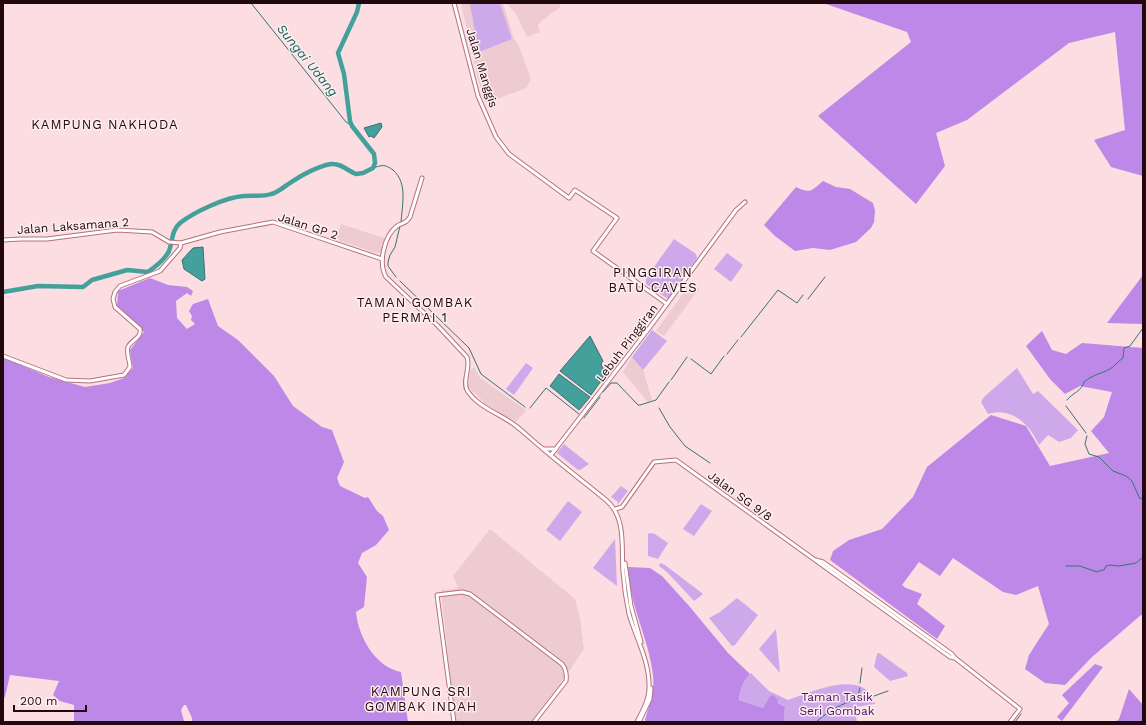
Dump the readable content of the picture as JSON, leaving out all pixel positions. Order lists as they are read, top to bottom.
{
  "streets": {
    "street": [
      "Jalan Manggis",
      "Jalan Laksamana 2",
      "Jalan GP 2",
      "Lebuh Pinggiran",
      "Jalan SG 9/8"
    ]
  },
  "crossings": [
    ["Jalan Manggis", "Lebuh Pinggiran"],
    ["Jalan Laksamana 2", "Jalan GP 2"]
  ],
  "districts": [
    "KAMPUNG NAKHODA",
    "PINGGIRAN BATU CAVES",
    "TAMAN GOMBAK PERMAI 1",
    "KAMPUNG SRI GOMBAK INDAH"
  ],
  "water": ["Sungai Udang"],
  "parks": ["Taman Tasik Seri Gombak"],
  "scale_bar": "200 m"
}
